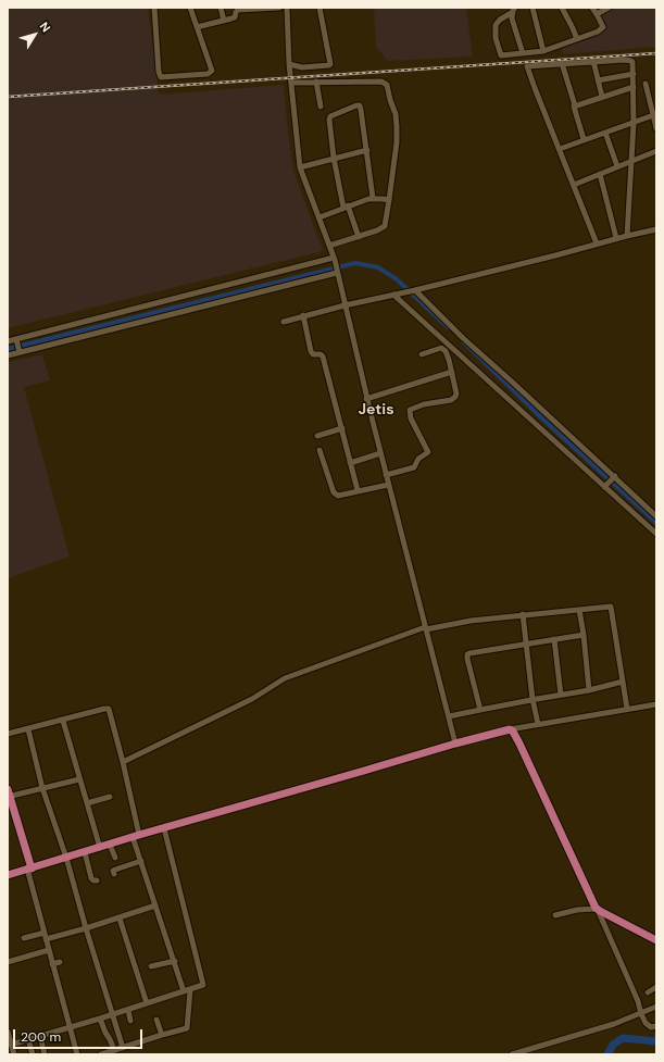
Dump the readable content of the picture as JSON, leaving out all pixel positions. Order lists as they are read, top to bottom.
{
  "districts": ["Jetis"],
  "scale_bar": "200 m",
  "north": "top right"
}
